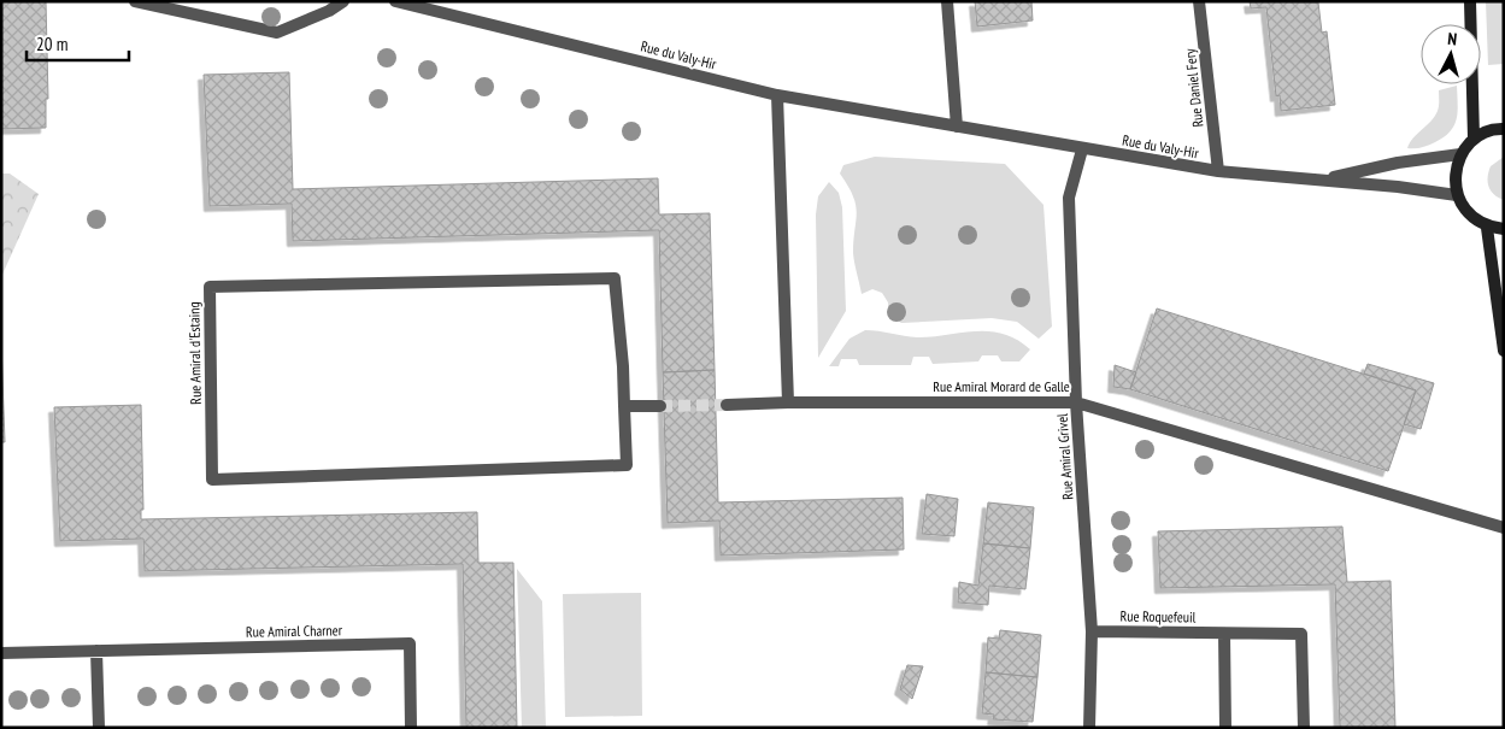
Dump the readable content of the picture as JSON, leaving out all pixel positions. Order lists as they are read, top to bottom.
{
  "streets": {
    "street": [
      "Rue du Valy-Hir",
      "Rue Daniel Fery",
      "Rue Amiral d'Estaing",
      "Rue Amiral Morard de Galle",
      "Rue Amiral Grivel",
      "Rue Roquefeuil",
      "Rue Amiral Charner"
    ]
  },
  "crossings": [
    ["Rue du Valy-Hir", "Rue Daniel Fery"],
    ["Rue du Valy-Hir", "Rue Amiral Grivel"],
    ["Rue Amiral Morard de Galle", "Rue Amiral Grivel"],
    ["Rue Amiral Grivel", "Rue Roquefeuil"]
  ],
  "scale_bar": "20 m",
  "north": "top"
}
